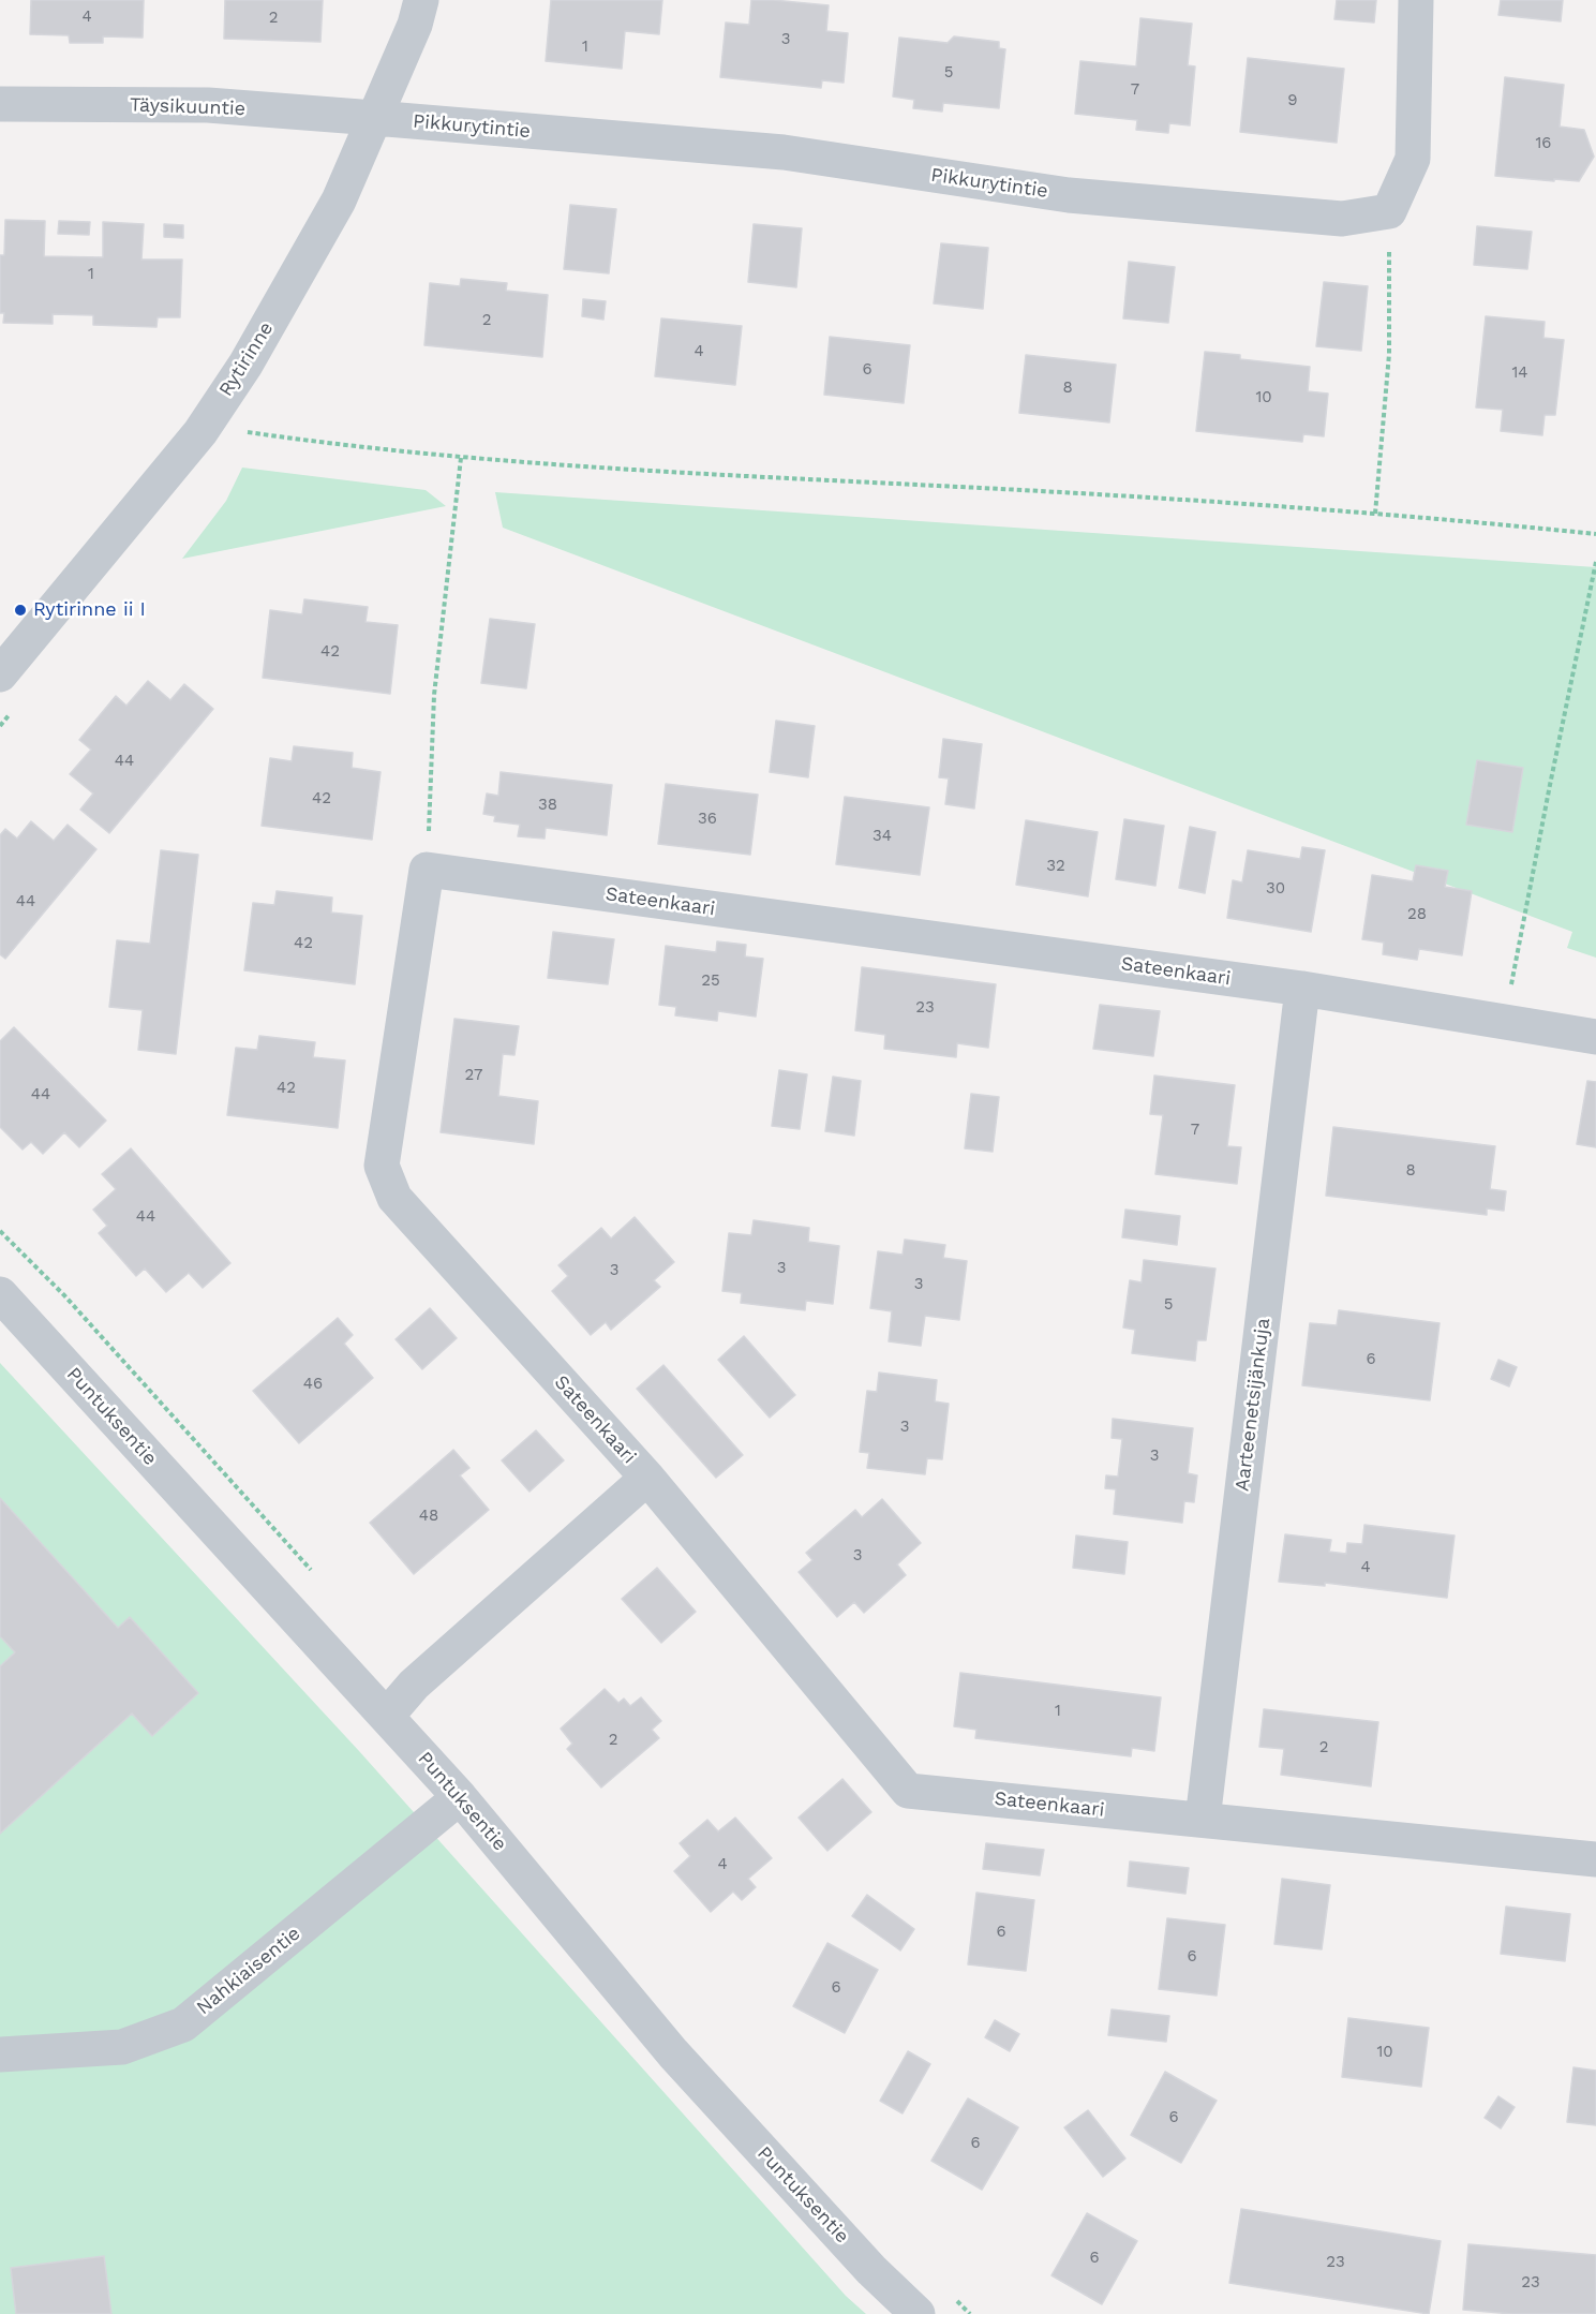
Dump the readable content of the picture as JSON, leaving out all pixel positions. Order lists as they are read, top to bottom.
{
  "streets": {
    "street": [
      "Täysikuuntie",
      "Pikkurytintie",
      "Rytirinne",
      "Sateenkaari",
      "Aarteenetsijänkuja",
      "Puntuksentie",
      "Nahkiaisentie"
    ]
  },
  "crossings": [
    ["Täysikuuntie", "Pikkurytintie"],
    ["Täysikuuntie", "Rytirinne"],
    ["Pikkurytintie", "Rytirinne"],
    ["Sateenkaari", "Aarteenetsijänkuja"],
    ["Sateenkaari", "Puntuksentie"],
    ["Puntuksentie", "Nahkiaisentie"]
  ],
  "places": ["Rytirinne ii I"],
  "house_numbers": [
    "4",
    "2",
    "3",
    "1",
    "5",
    "7",
    "9",
    "16",
    "1",
    "2",
    "4",
    "6",
    "14",
    "8",
    "10",
    "42",
    "44",
    "42",
    "38",
    "36",
    "34",
    "32",
    "30",
    "44",
    "28",
    "42",
    "25",
    "23",
    "27",
    "42",
    "44",
    "7",
    "8",
    "44",
    "3",
    "3",
    "3",
    "5",
    "6",
    "46",
    "3",
    "3",
    "48",
    "3",
    "4",
    "1",
    "2",
    "2",
    "4",
    "6",
    "6",
    "6",
    "10",
    "6",
    "6",
    "6",
    "23",
    "23"
  ]
}
